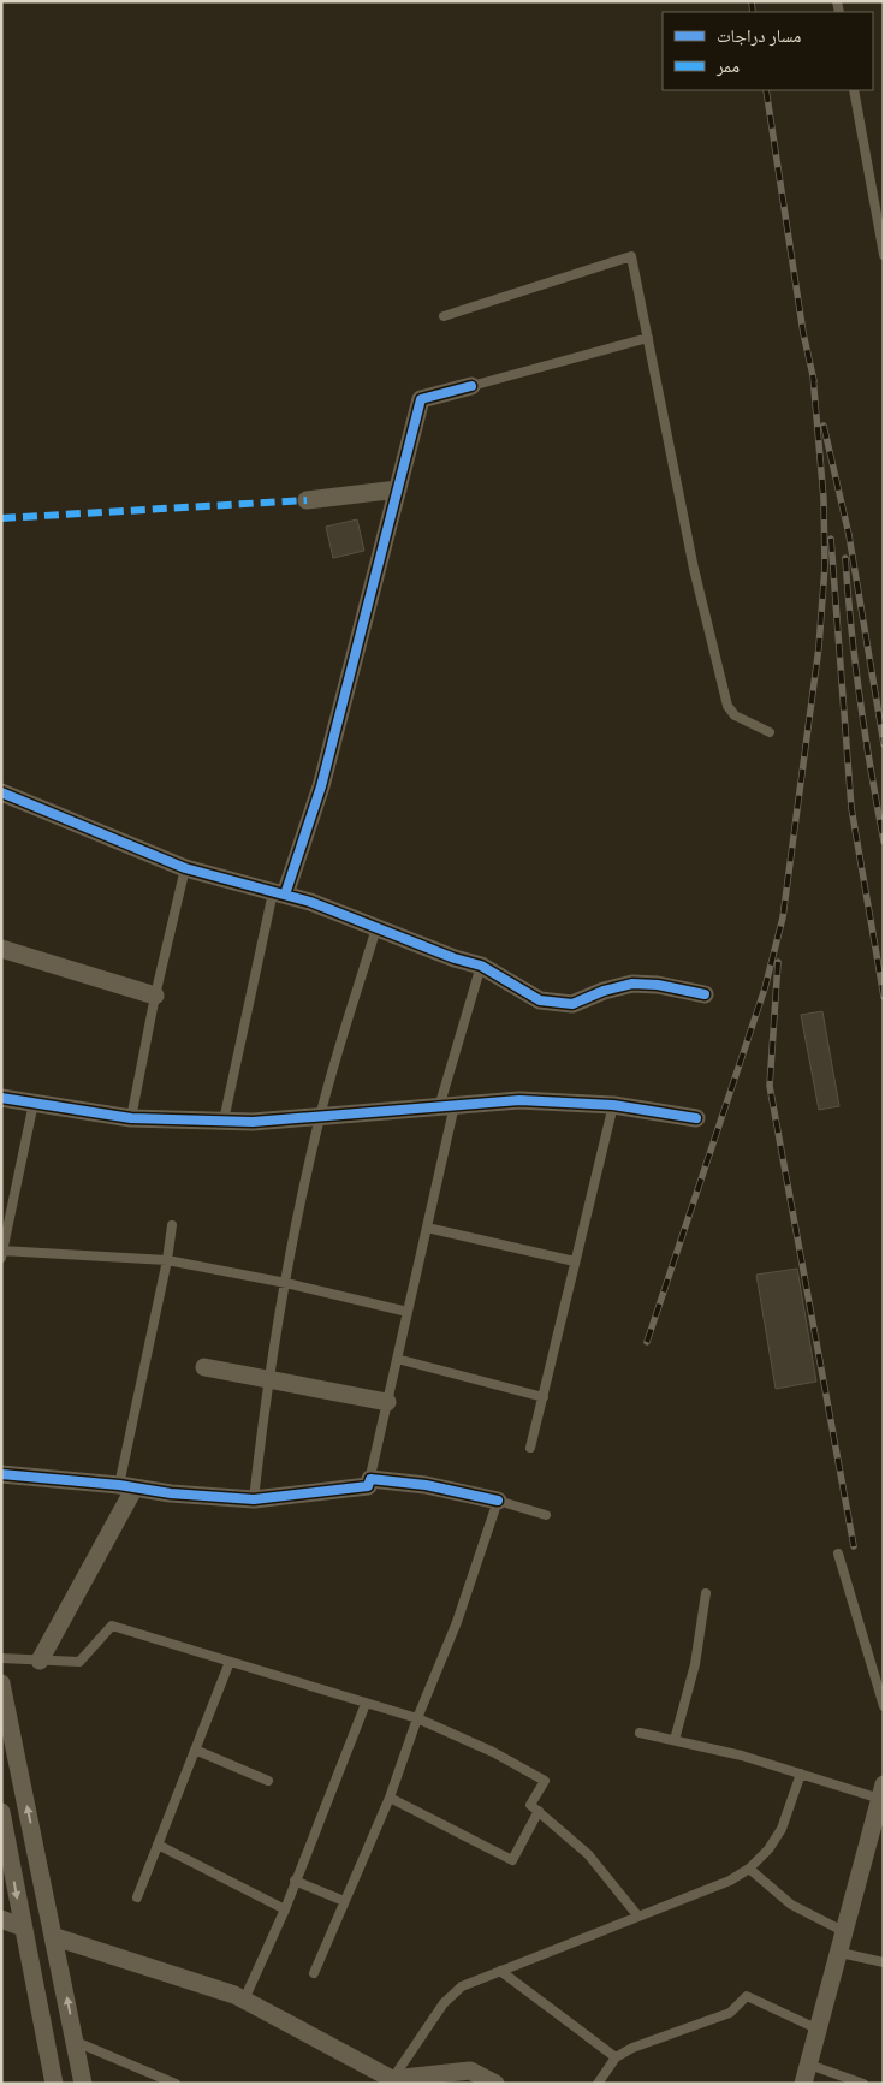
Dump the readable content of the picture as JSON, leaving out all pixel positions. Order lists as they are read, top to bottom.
{
  "legend": ["مسار دراجات", "ممر"]
}
